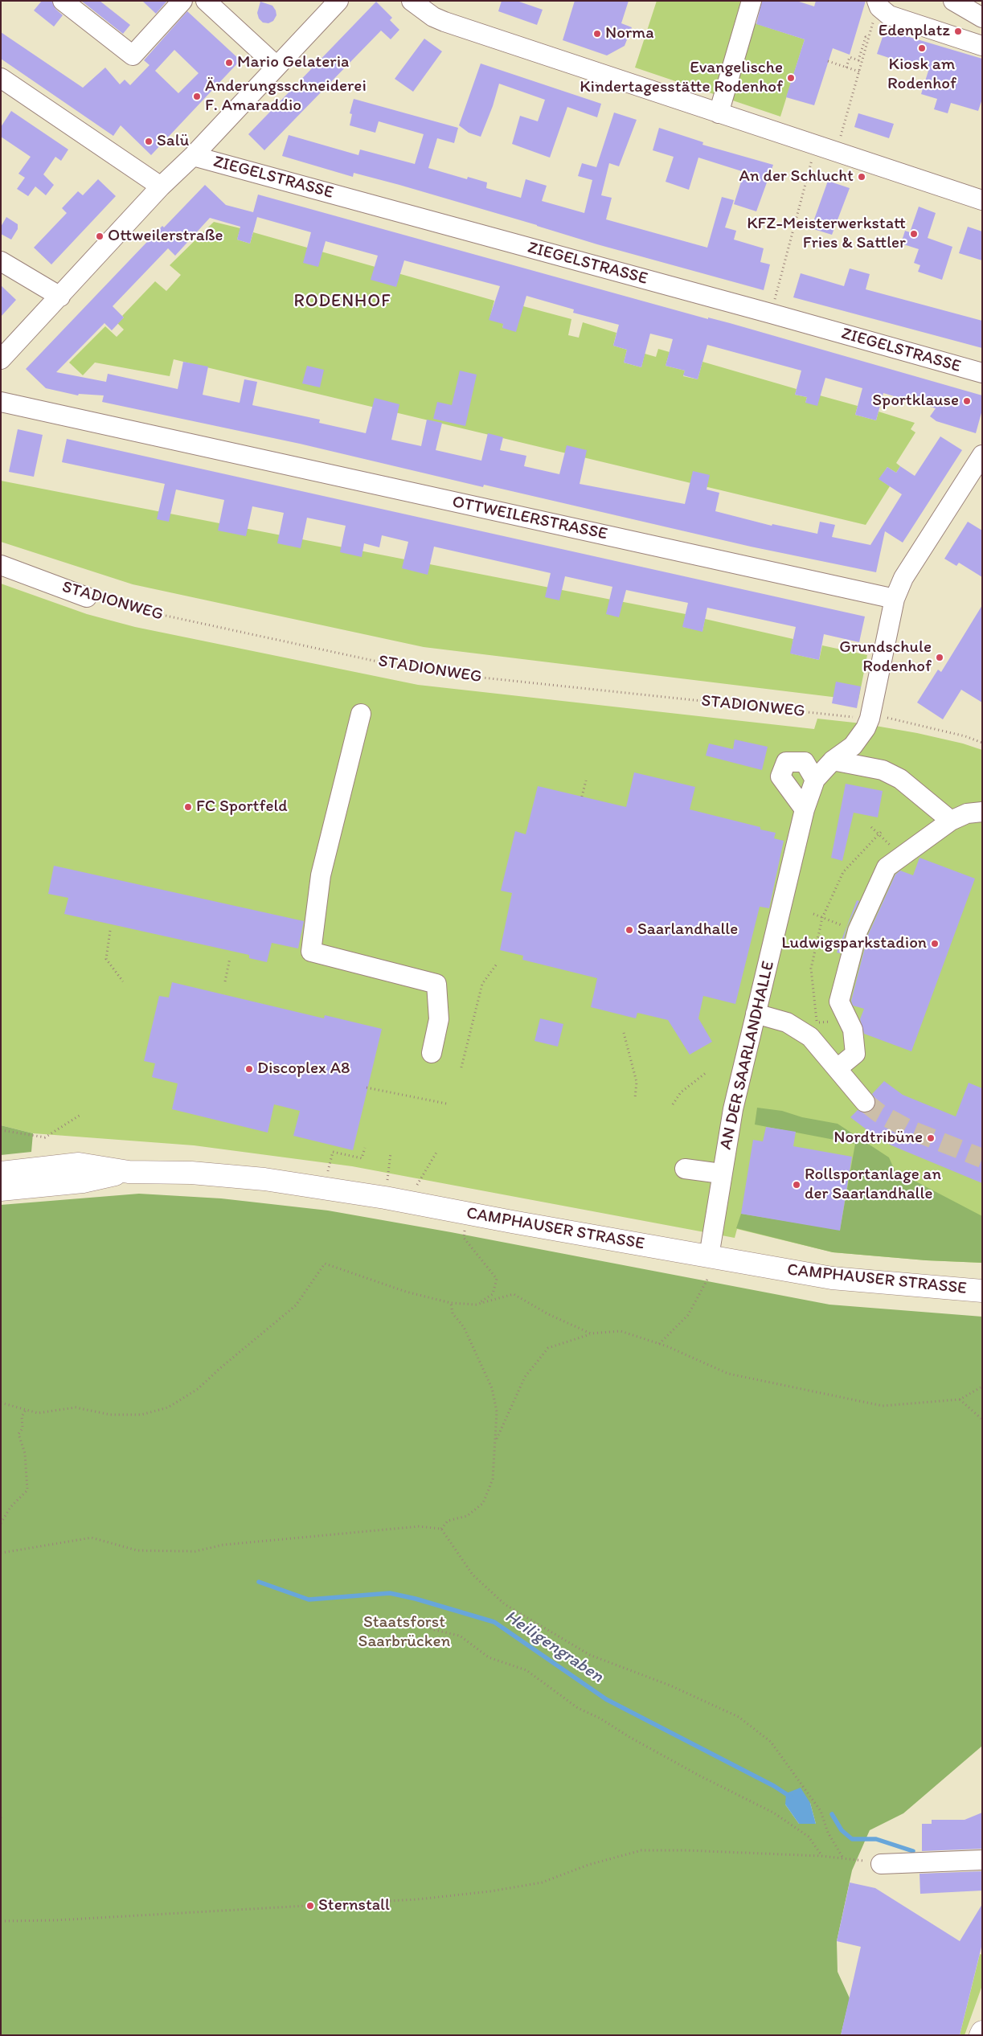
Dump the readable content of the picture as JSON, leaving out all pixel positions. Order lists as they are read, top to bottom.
{
  "streets": {
    "main road": ["CAMPHAUSER STRASSE"],
    "street": [
      "ZIEGELSTRASSE",
      "OTTWEILERSTRASSE",
      "STADIONWEG",
      "AN DER SAARLANDHALLE"
    ]
  },
  "crossings": [
    ["OTTWEILERSTRASSE", "AN DER SAARLANDHALLE"],
    ["STADIONWEG", "AN DER SAARLANDHALLE"],
    ["AN DER SAARLANDHALLE", "CAMPHAUSER STRASSE"]
  ],
  "districts": ["RODENHOF"],
  "water": ["Heiligengraben"],
  "parks": ["Staatsforst Saarbrücken"],
  "places": [
    "Edenplatz",
    "Norma",
    "Kiosk am Rodenhof",
    "Mario Gelateria",
    "Evangelische Kindertagesstätte Rodenhof",
    "Änderungsschneiderei F. Amaraddio",
    "Salü",
    "An der Schlucht",
    "KFZ-Meisterwerkstatt Fries & Sattler",
    "Ottweilerstraße",
    "Sportklause",
    "Grundschule Rodenhof",
    "FC Sportfeld",
    "Saarlandhalle",
    "Ludwigsparkstadion",
    "Discoplex A8",
    "Nordtribüne",
    "Rollsportanlage an der Saarlandhalle",
    "Sternstall"
  ]
}
